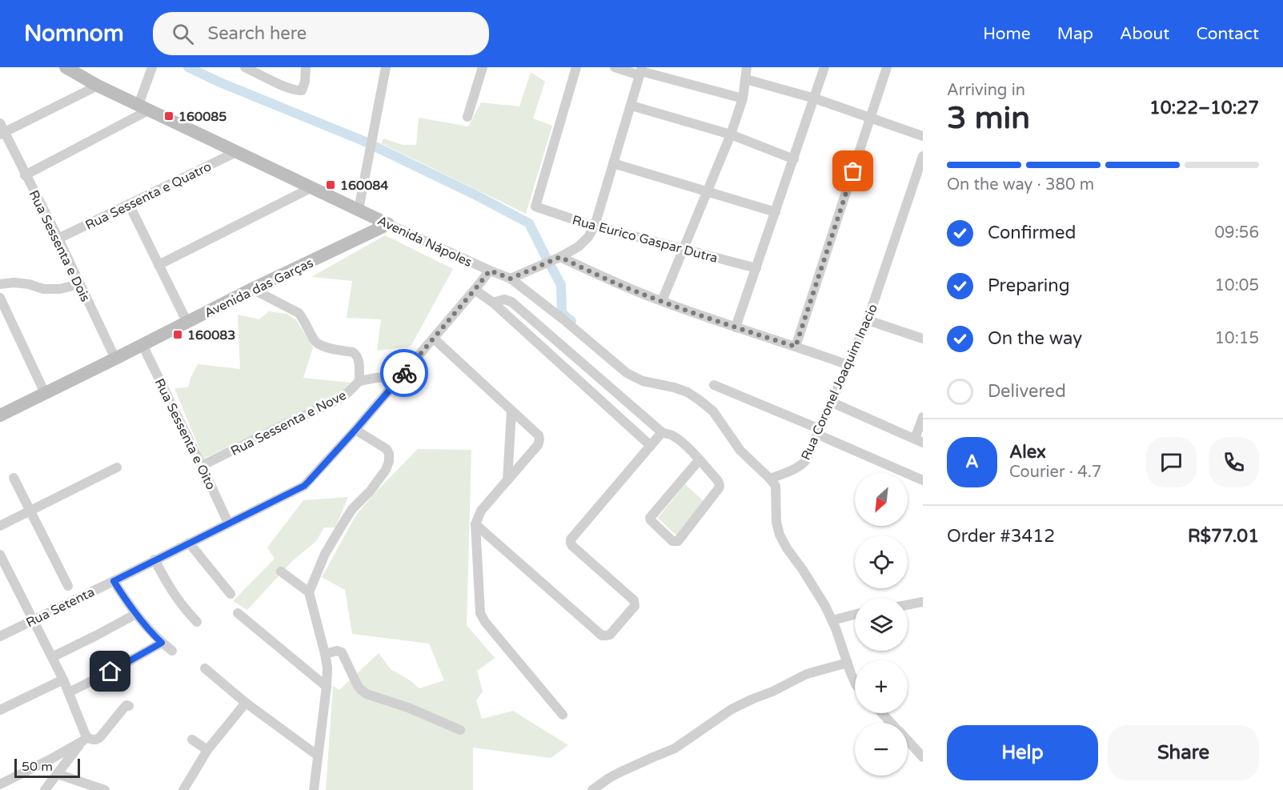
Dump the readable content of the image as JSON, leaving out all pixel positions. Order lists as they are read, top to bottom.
{
  "streets": {
    "main road": ["Avenida Nápoles", "Avenida das Garças"],
    "street": [
      "Rua Sessenta e Quatro",
      "Rua Eurico Gaspar Dutra",
      "Rua Sessenta e Dois",
      "Rua Coronel Joaquim Inacio",
      "Rua Sessenta e Nove",
      "Rua Sessenta e Oito",
      "Rua Setenta"
    ]
  },
  "crossings": [
    ["Rua Sessenta e Quatro", "Avenida Nápoles"],
    ["Rua Sessenta e Quatro", "Rua Sessenta e Dois"],
    ["Avenida Nápoles", "Avenida das Garças"],
    ["Avenida Nápoles", "Rua Coronel Joaquim Inacio"],
    ["Avenida Nápoles", "Rua Setenta"],
    ["Rua Sessenta e Dois", "Avenida das Garças"],
    ["Avenida das Garças", "Rua Sessenta e Oito"],
    ["Rua Sessenta e Nove", "Rua Sessenta e Oito"],
    ["Rua Sessenta e Nove", "Rua Setenta"],
    ["Rua Sessenta e Oito", "Rua Setenta"]
  ],
  "places": {
    "transit": ["160085", "160084", "160083"]
  },
  "scale_bar": "50 m",
  "north": "bottom left",
  "page": {
    "header": "Nomnom",
    "search": "Search here",
    "nav": [
      "Home",
      "Map",
      "About",
      "Contact"
    ],
    "heading": ["3 min", "Arriving in", "10:22–10:27"],
    "panel": [
      "Alex",
      "Courier · 4.7",
      "Order #3412",
      "R$77.01"
    ],
    "bar": "On the way · 380 m",
    "list": [
      ["Confirmed", "09:56"],
      ["Preparing", "10:05"],
      ["On the way", "10:15"],
      "Delivered"
    ],
    "round": "A",
    "map_buttons": ["+", "−"],
    "buttons": ["Help", "Share"],
    "scale": "50 m"
  }
}
